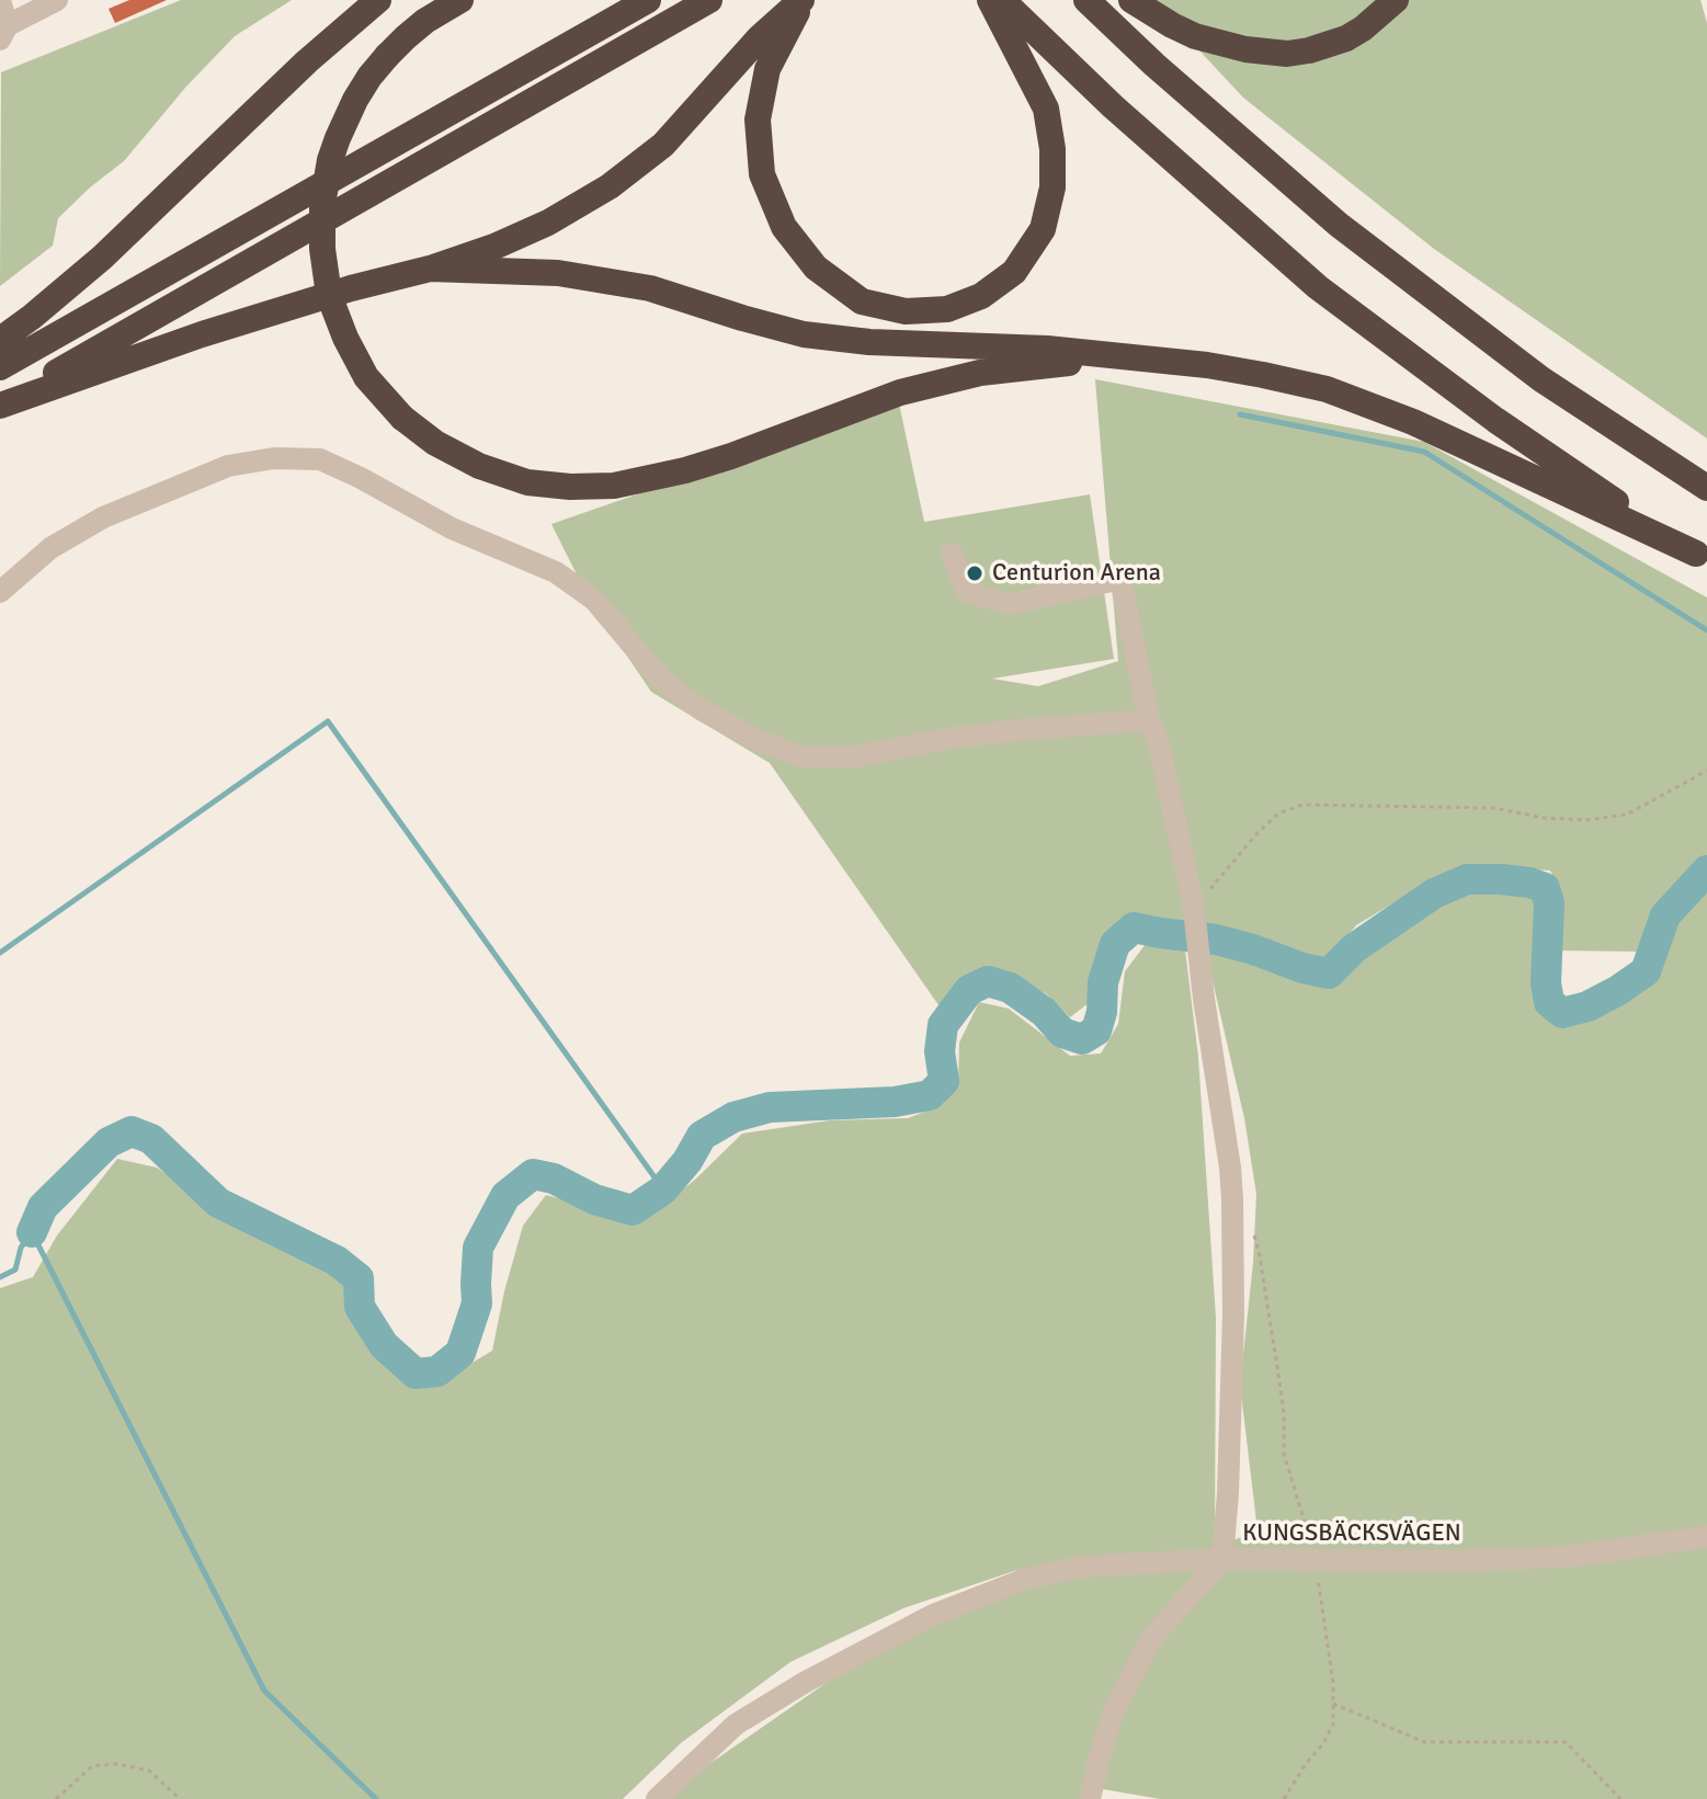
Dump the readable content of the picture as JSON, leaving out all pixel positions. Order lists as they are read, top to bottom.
{
  "streets": {
    "street": ["KUNGSBÄCKSVÄGEN"]
  },
  "places": ["Centurion Arena"]
}
